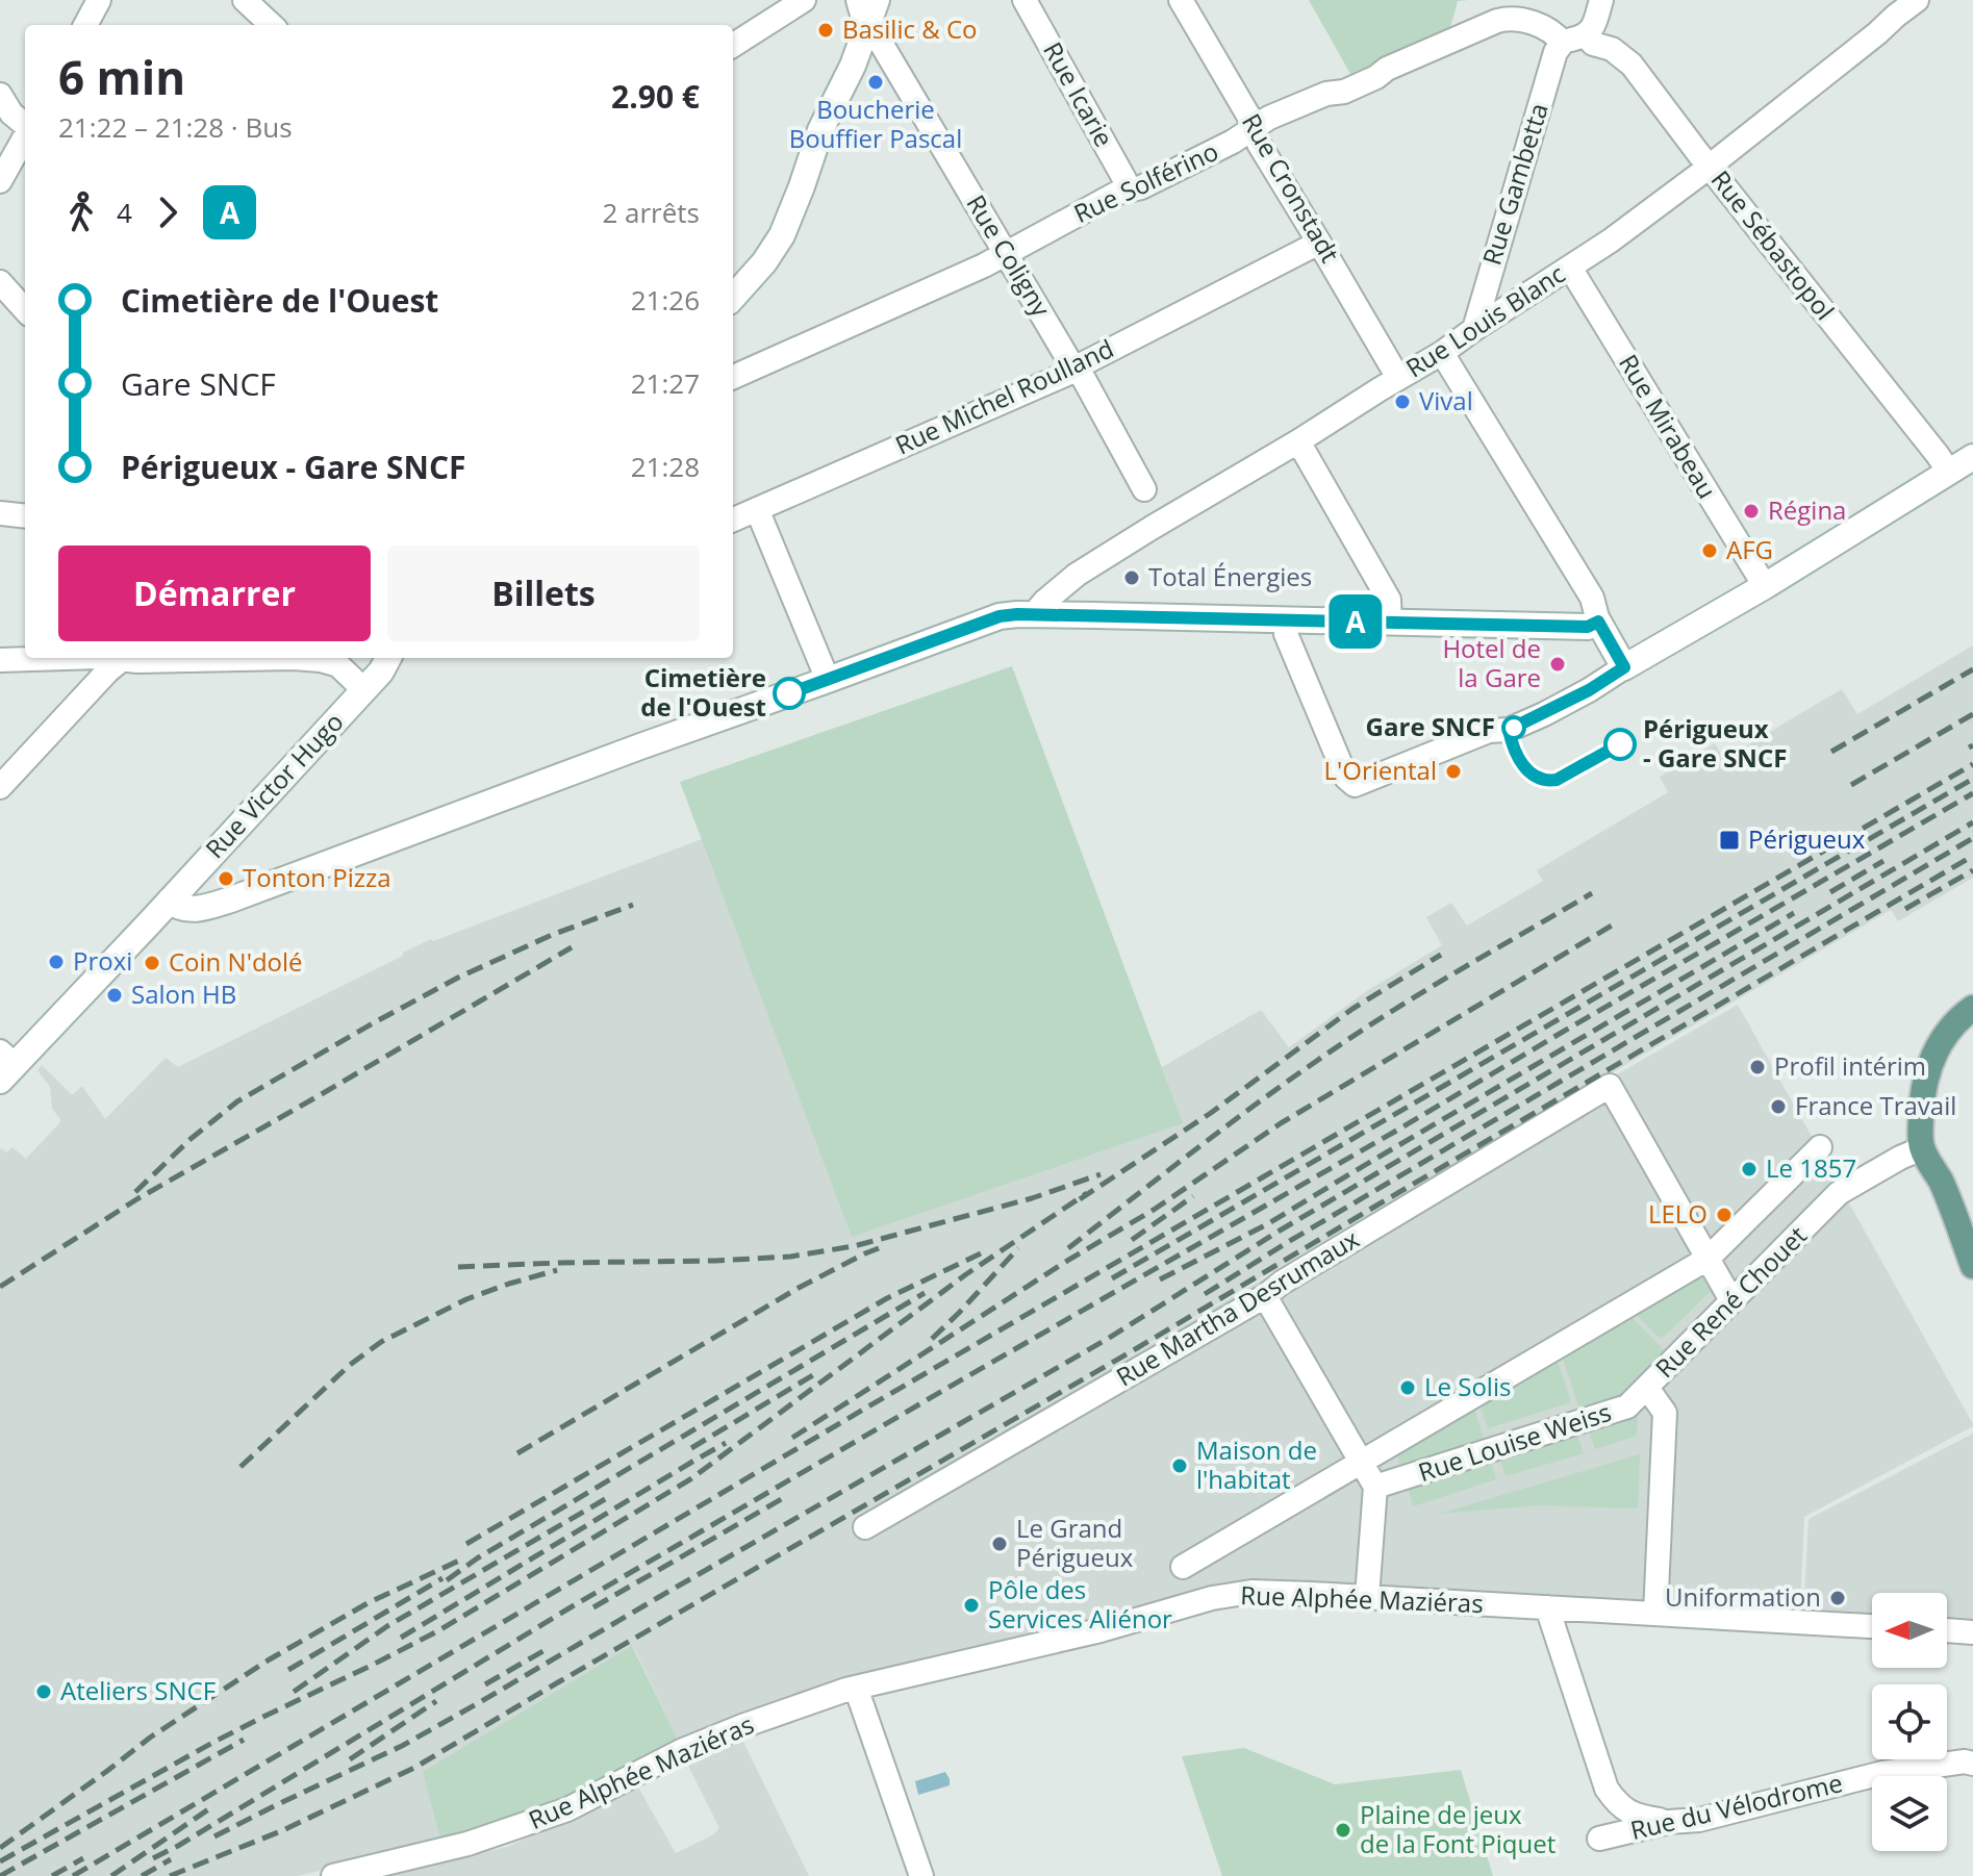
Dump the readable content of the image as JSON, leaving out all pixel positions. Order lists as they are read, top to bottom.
{
  "streets": {
    "street": [
      "Rue Icarie",
      "Rue Solférino",
      "Rue Gambetta",
      "Rue Cronstadt",
      "Rue Sébastopol",
      "Rue Coligny",
      "Rue Louis Blanc",
      "Rue Michel Roulland",
      "Rue Mirabeau",
      "Rue Victor Hugo",
      "Rue René Chouet",
      "Rue Martha Desrumaux",
      "Rue Louise Weiss",
      "Rue Alphée Maziéras",
      "Rue du Vélodrome"
    ]
  },
  "crossings": [
    ["Rue Icarie", "Rue Solférino"],
    ["Rue Solférino", "Rue Gambetta"],
    ["Rue Solférino", "Rue Cronstadt"],
    ["Rue Solférino", "Rue Coligny"],
    ["Rue Gambetta", "Rue Louis Blanc"],
    ["Rue Cronstadt", "Rue Louis Blanc"],
    ["Rue Cronstadt", "Rue Michel Roulland"],
    ["Rue Sébastopol", "Rue Louis Blanc"],
    ["Rue Coligny", "Rue Michel Roulland"],
    ["Rue Louis Blanc", "Rue Mirabeau"],
    ["Rue René Chouet", "Rue Louise Weiss"],
    ["Rue René Chouet", "Rue Alphée Maziéras"]
  ],
  "places": {
    "other": [
      "Basilic & Co",
      "Boucherie Bouffier Pascal",
      "Vival",
      "Régina",
      "AFG",
      "Total Énergies",
      "Hotel de la Gare",
      "Cimetière de l'Ouest",
      "Gare SNCF",
      "Périgueux - Gare SNCF",
      "L'Oriental",
      "Tonton Pizza",
      "Proxi",
      "Coin N'dolé",
      "Salon HB",
      "Profil intérim",
      "France Travail",
      "Le 1857",
      "LELO",
      "Le Solis",
      "Maison de l'habitat",
      "Le Grand Périgueux",
      "Uniformation",
      "Pôle des Services Aliénor",
      "Ateliers SNCF",
      "Plaine de jeux de la Font Piquet"
    ],
    "transit": ["Périgueux"]
  },
  "lines": ["bus line A"],
  "north": "left",
  "page": {
    "on_map": "A",
    "heading": ["6 min", "21:22 – 21:28 · Bus", "2.90 €"],
    "legs": ["4", "A", "2 arrêts"],
    "list": [
      {
        "name": "Cimetière de l'Ouest",
        "value": "21:26"
      },
      {
        "name": "Gare SNCF",
        "value": "21:27"
      },
      {
        "name": "Périgueux - Gare SNCF",
        "value": "21:28"
      }
    ],
    "buttons": ["Démarrer", "Billets"]
  }
}
